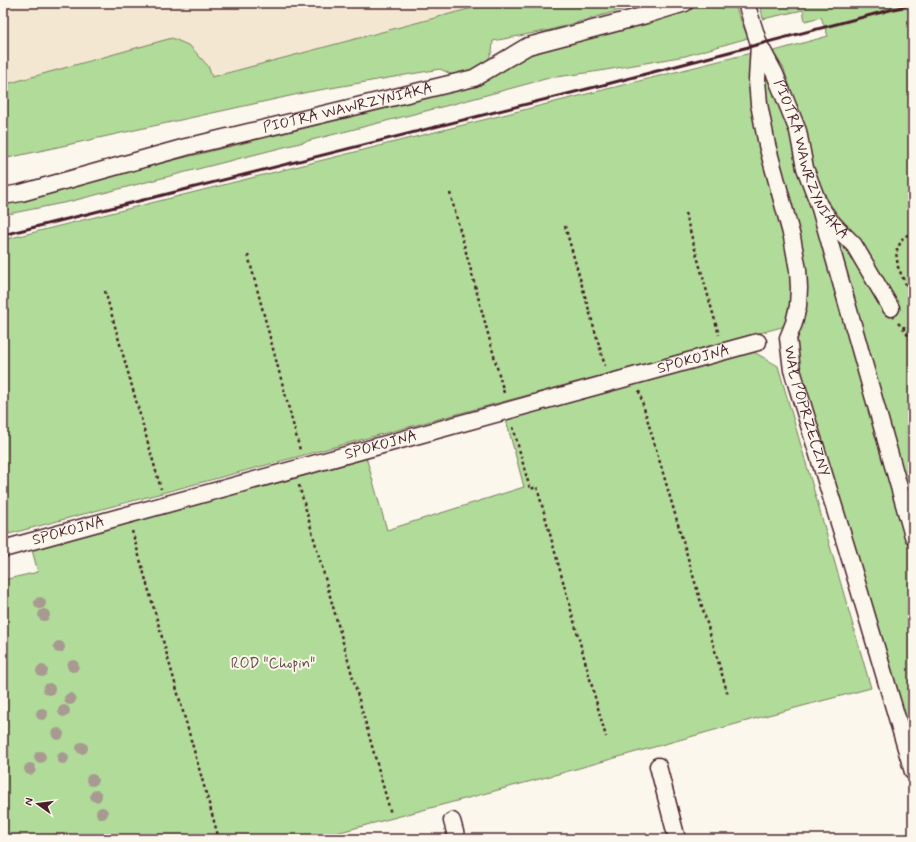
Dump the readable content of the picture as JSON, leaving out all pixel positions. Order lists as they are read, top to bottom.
{
  "streets": {
    "street": ["PIOTRA WAWRZYNIAKA", "SPOKOJNA", "WAŁ POPRZECZNY"]
  },
  "crossings": [
    ["PIOTRA WAWRZYNIAKA", "WAŁ POPRZECZNY"]
  ],
  "parks": ["ROD \"Chopin\""],
  "north": "left"
}
